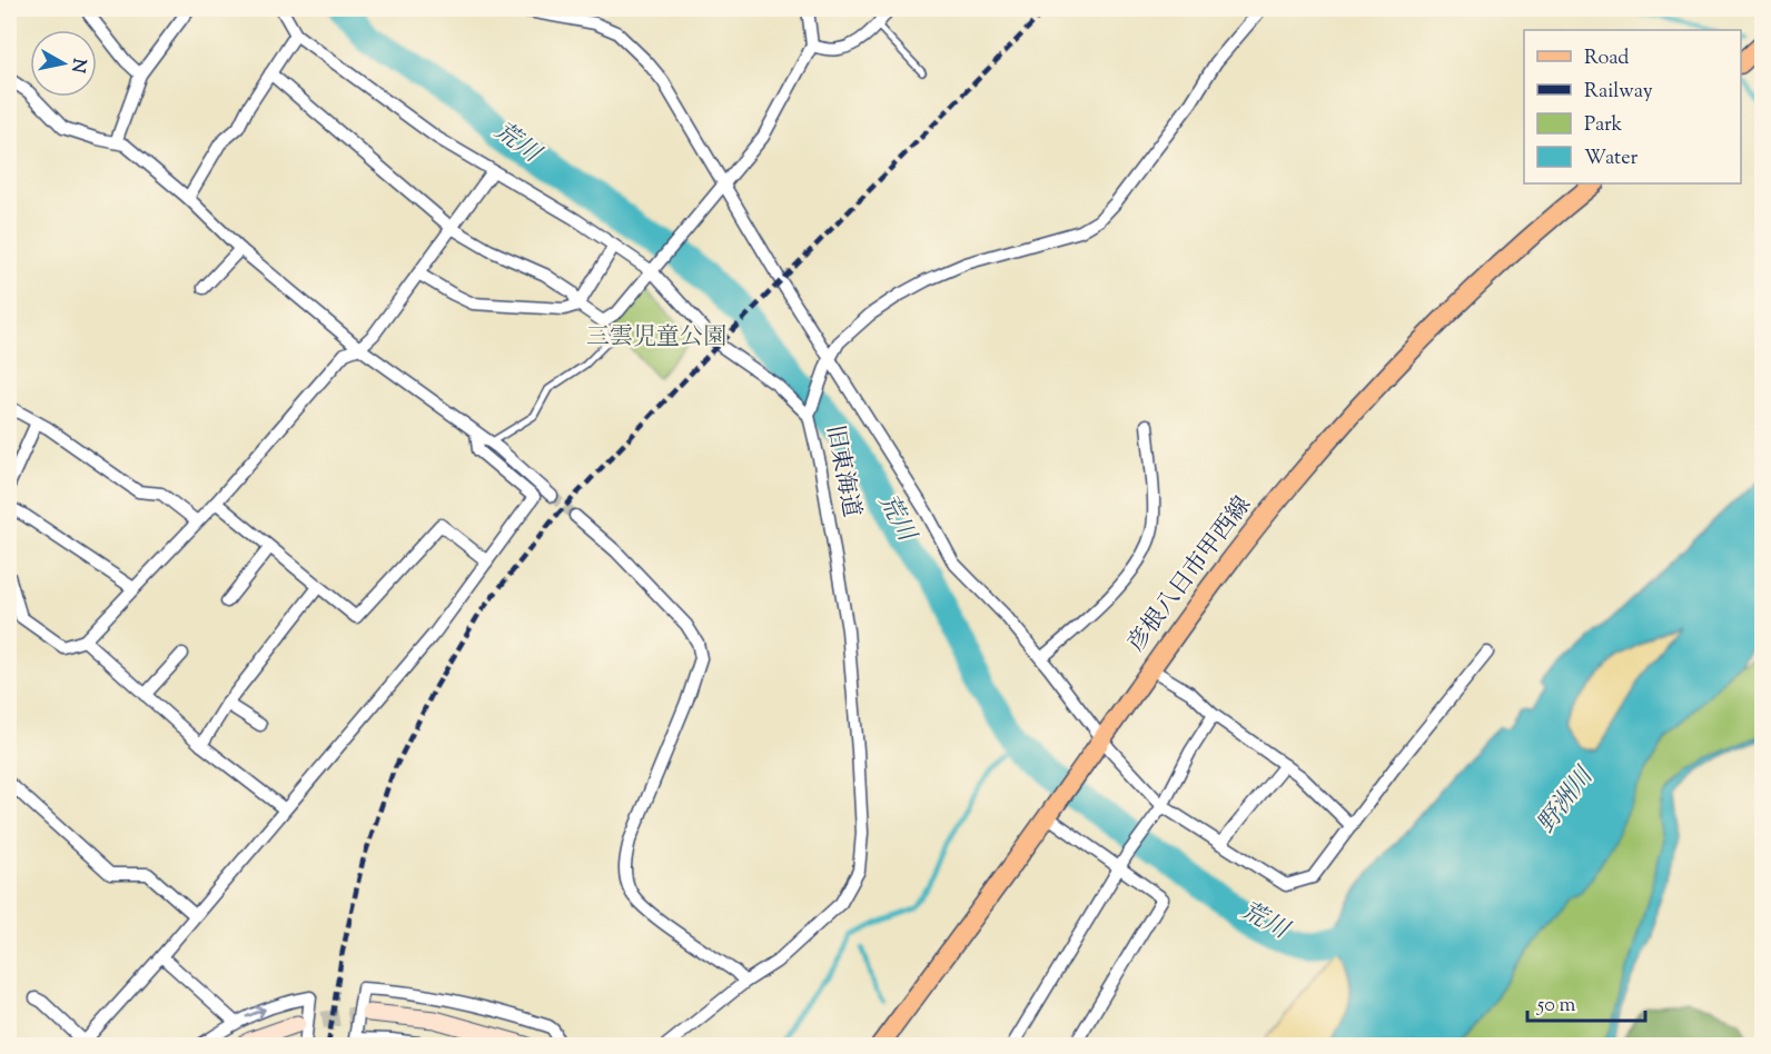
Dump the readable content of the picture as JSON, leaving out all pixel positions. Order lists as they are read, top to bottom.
{
  "streets": {
    "main road": ["彦根八日市甲西線"],
    "street": ["旧東海道"]
  },
  "water": ["荒川", "野洲川"],
  "parks": ["三雲児童公園"],
  "legend": [
    "Road",
    "Railway",
    "Park",
    "Water"
  ],
  "scale_bar": "50 m",
  "north": "right"
}
